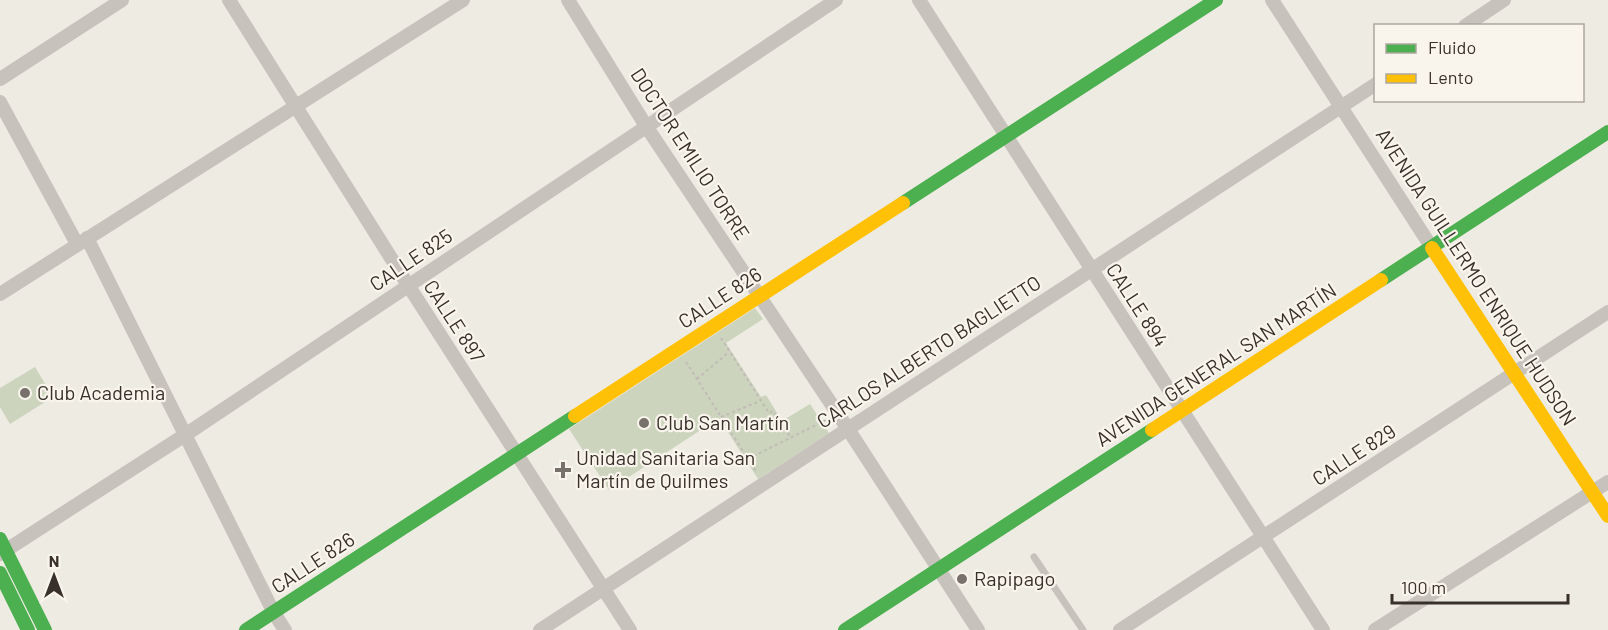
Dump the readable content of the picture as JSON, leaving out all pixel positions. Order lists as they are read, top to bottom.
{
  "streets": {
    "street": [
      "DOCTOR EMILIO TORRE",
      "CALLE 825",
      "AVENIDA GUILLERMO ENRIQUE HUDSON",
      "CALLE 826",
      "CALLE 894",
      "CALLE 897",
      "CARLOS ALBERTO BAGLIETTO",
      "AVENIDA GENERAL SAN MARTÍN",
      "CALLE 829"
    ]
  },
  "crossings": [
    ["DOCTOR EMILIO TORRE", "CALLE 825"],
    ["DOCTOR EMILIO TORRE", "CALLE 826"],
    ["DOCTOR EMILIO TORRE", "CARLOS ALBERTO BAGLIETTO"],
    ["DOCTOR EMILIO TORRE", "AVENIDA GENERAL SAN MARTÍN"],
    ["CALLE 825", "CALLE 897"],
    ["AVENIDA GUILLERMO ENRIQUE HUDSON", "CARLOS ALBERTO BAGLIETTO"],
    ["AVENIDA GUILLERMO ENRIQUE HUDSON", "AVENIDA GENERAL SAN MARTÍN"],
    ["AVENIDA GUILLERMO ENRIQUE HUDSON", "CALLE 829"],
    ["CALLE 826", "CALLE 894"],
    ["CALLE 826", "CALLE 897"],
    ["CALLE 894", "CARLOS ALBERTO BAGLIETTO"],
    ["CALLE 894", "AVENIDA GENERAL SAN MARTÍN"],
    ["CALLE 894", "CALLE 829"],
    ["CALLE 897", "CARLOS ALBERTO BAGLIETTO"]
  ],
  "places": {
    "other": ["Club Academia", "Club San Martín", "Rapipago"],
    "health": ["Unidad Sanitaria San Martín de Quilmes"]
  },
  "legend": ["Fluido", "Lento"],
  "scale_bar": "100 m",
  "north": "top"
}
